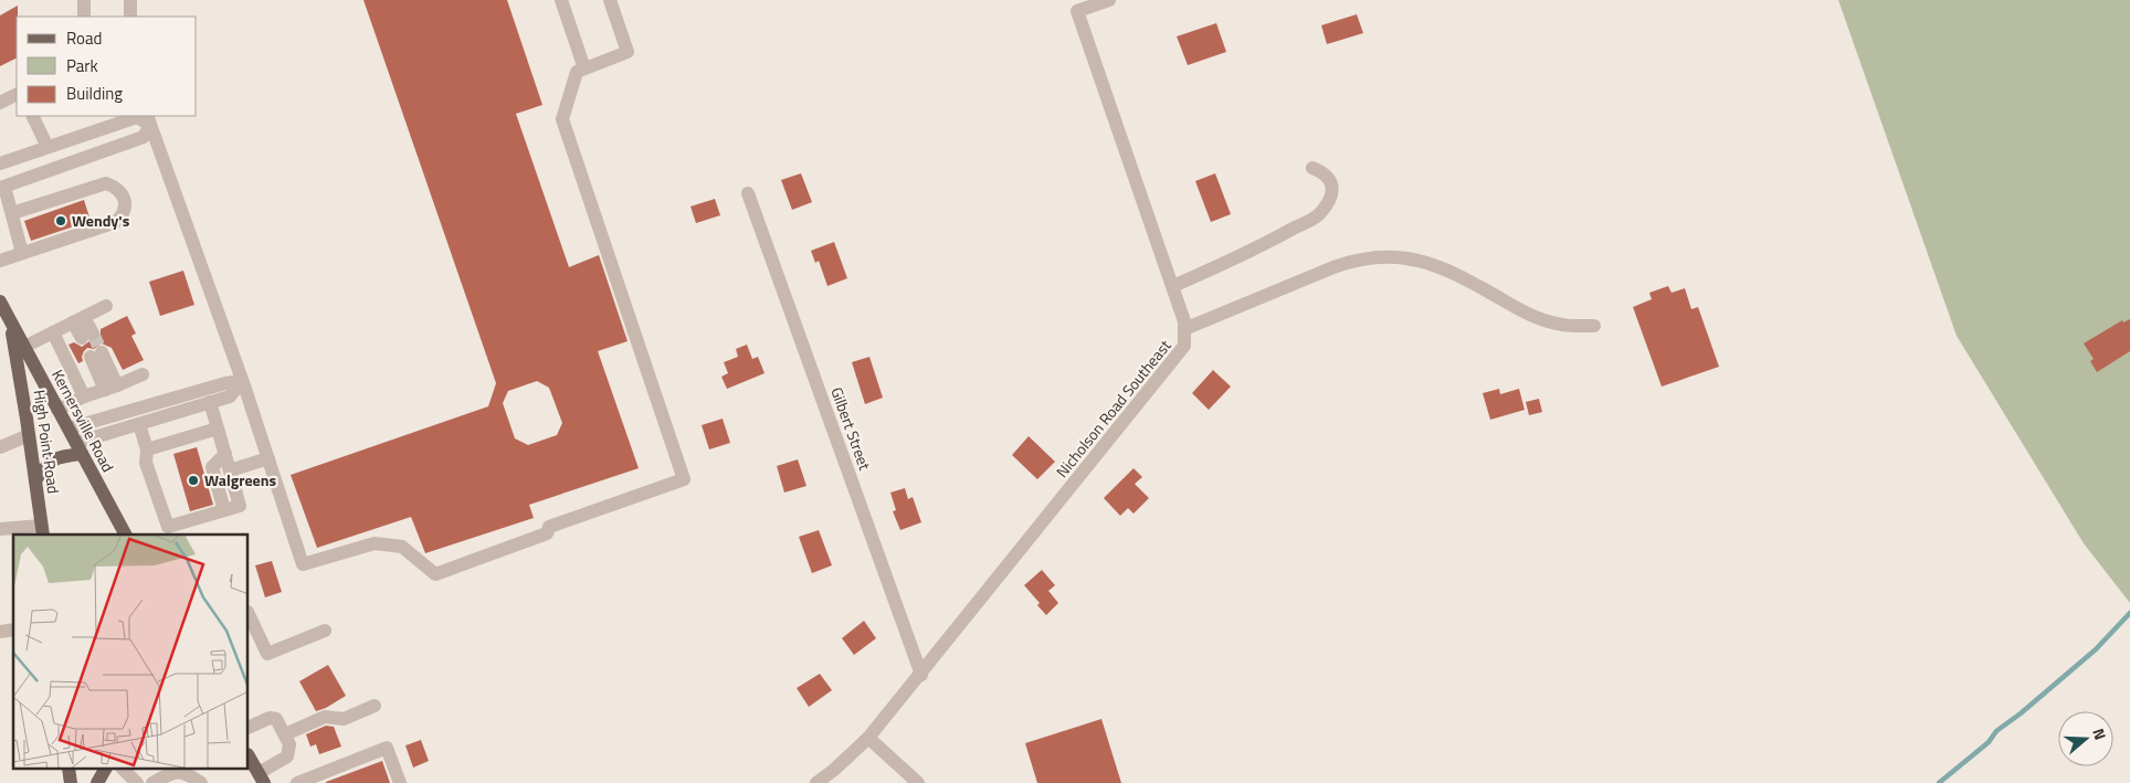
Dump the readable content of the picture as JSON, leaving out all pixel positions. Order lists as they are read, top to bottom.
{
  "streets": {
    "main road": ["Kernersville Road", "High Point Road"],
    "street": ["Nicholson Road Southeast", "Gilbert Street"]
  },
  "crossings": [
    ["Nicholson Road Southeast", "Gilbert Street"],
    ["Kernersville Road", "High Point Road"]
  ],
  "places": ["Wendy's", "Walgreens"],
  "legend": ["Road", "Park", "Building"],
  "north": "right"
}
